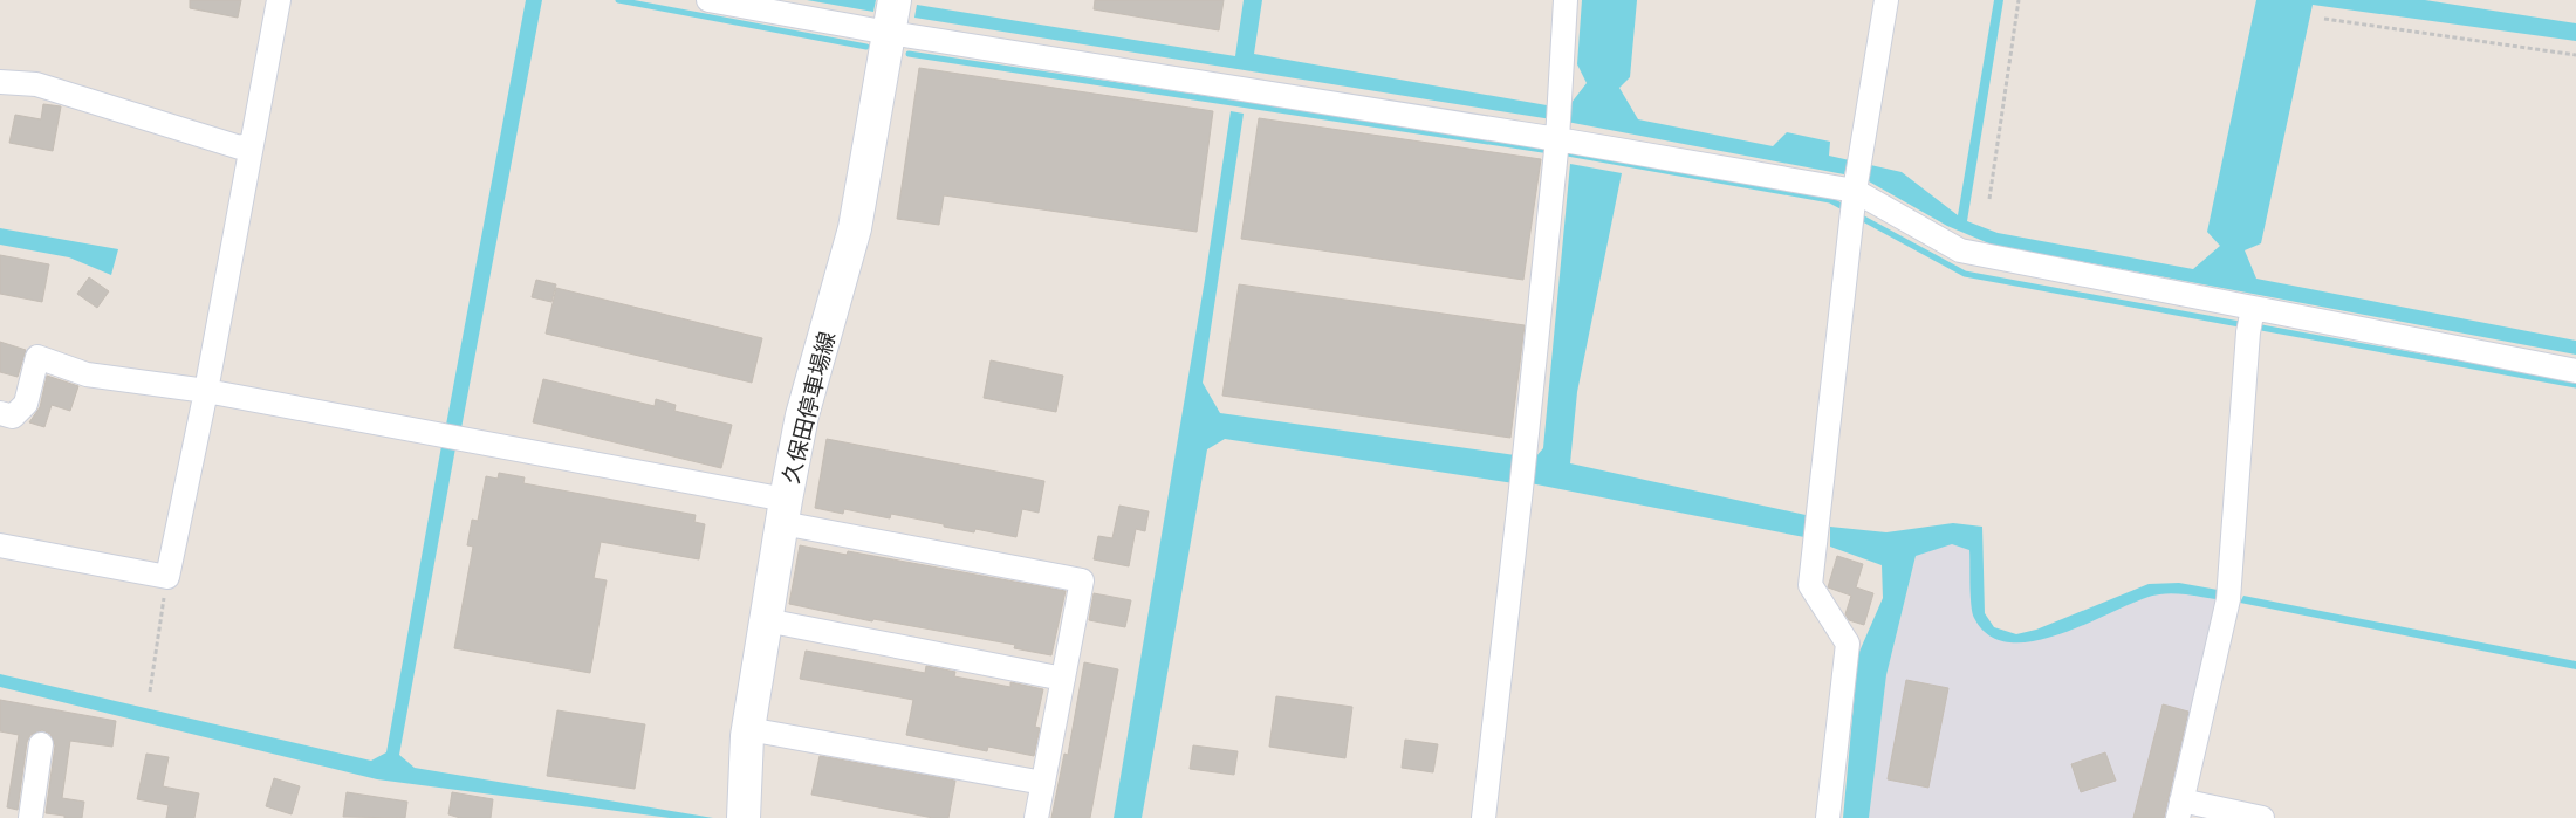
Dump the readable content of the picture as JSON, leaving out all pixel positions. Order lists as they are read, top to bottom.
{
  "streets": {
    "main road": ["久保田停車場線"]
  }
}
